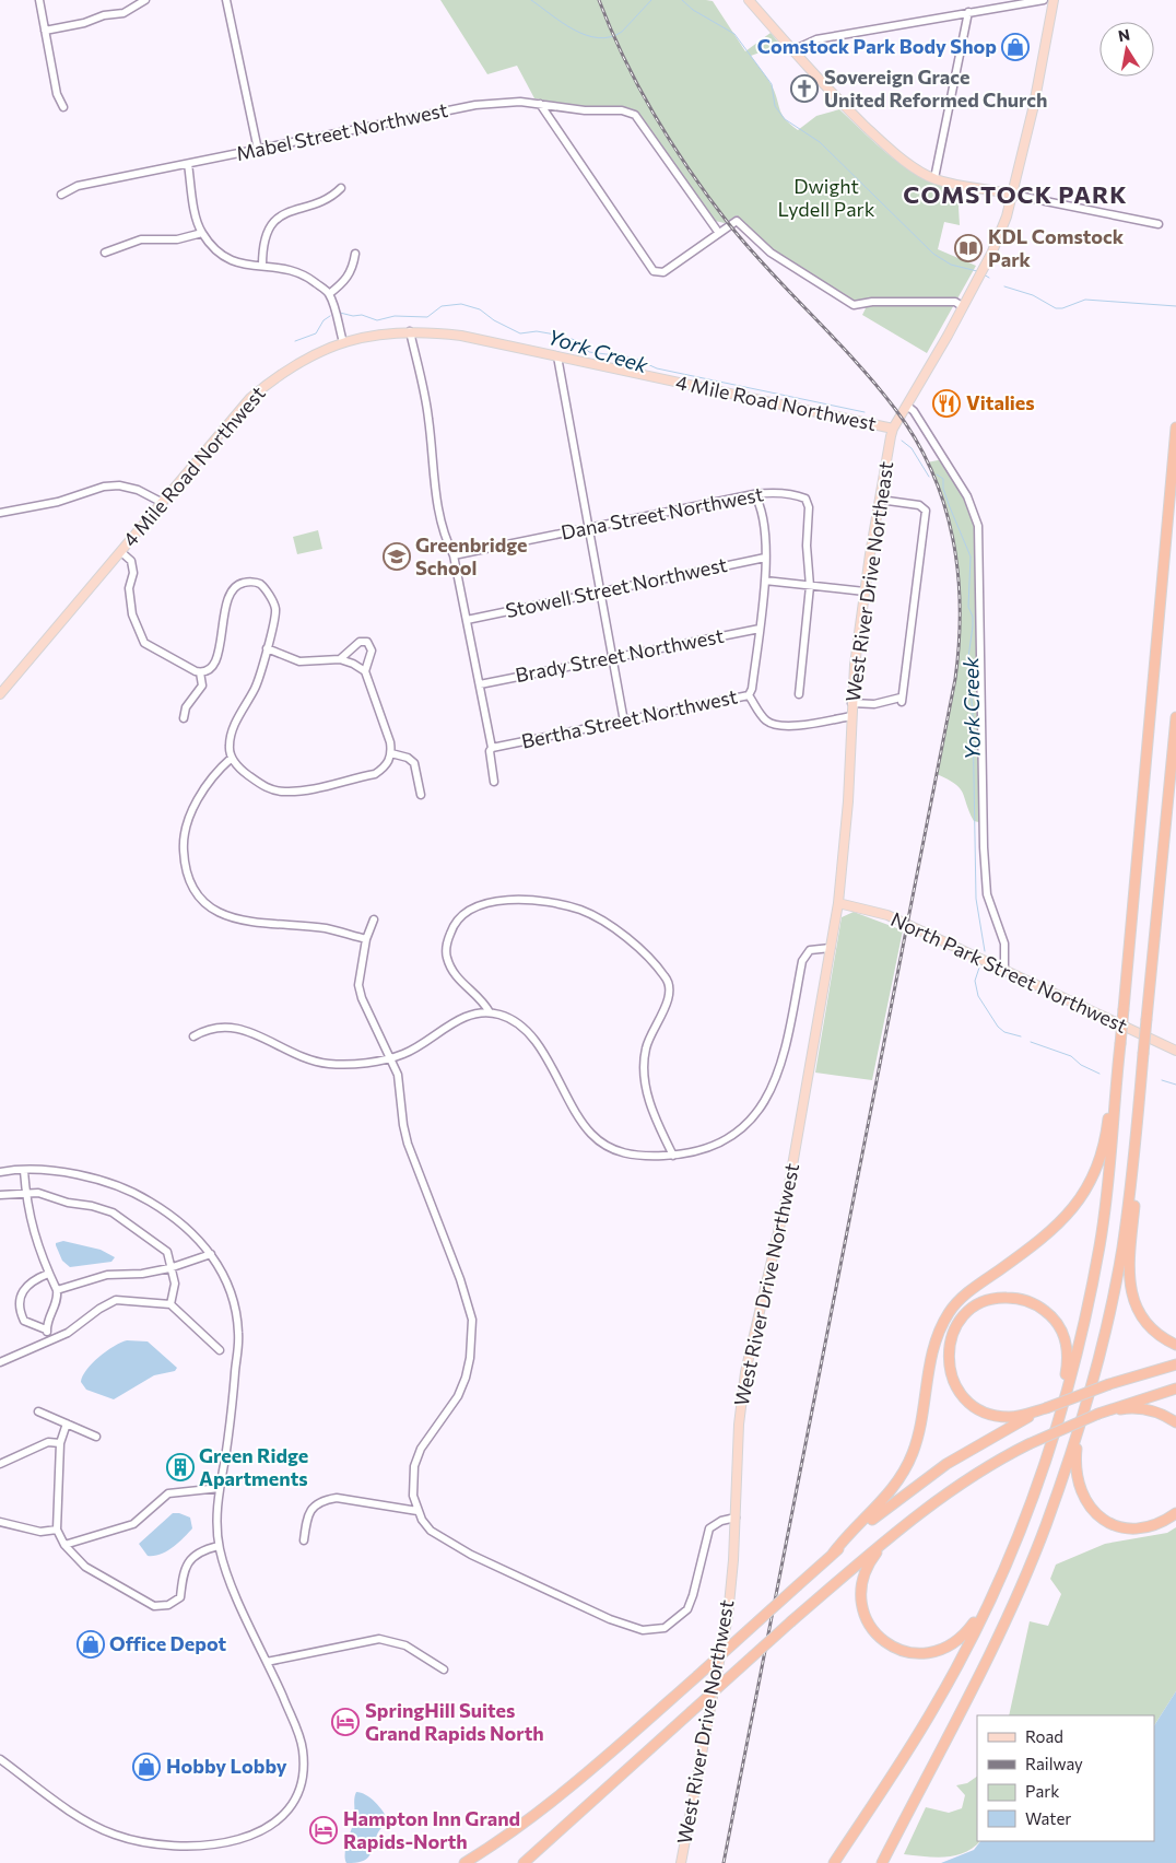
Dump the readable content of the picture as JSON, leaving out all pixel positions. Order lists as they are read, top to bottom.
{
  "streets": {
    "main road": [
      "4 Mile Road Northwest",
      "West River Drive Northeast",
      "North Park Street Northwest",
      "West River Drive Northwest"
    ],
    "street": [
      "Mabel Street Northwest",
      "Dana Street Northwest",
      "Stowell Street Northwest",
      "Brady Street Northwest",
      "Bertha Street Northwest"
    ]
  },
  "crossings": [
    ["4 Mile Road Northwest", "West River Drive Northeast"],
    ["West River Drive Northeast", "Bertha Street Northwest"],
    ["West River Drive Northeast", "North Park Street Northwest"],
    ["West River Drive Northeast", "West River Drive Northwest"],
    ["North Park Street Northwest", "West River Drive Northwest"]
  ],
  "districts": ["COMSTOCK PARK"],
  "water": ["York Creek"],
  "parks": ["Dwight Lydell Park"],
  "places": {
    "shop": ["Comstock Park Body Shop", "Office Depot", "Hobby Lobby"],
    "church": ["Sovereign Grace United Reformed Church"],
    "library": ["KDL Comstock Park"],
    "restaurant": ["Vitalies"],
    "school or university": ["Greenbridge School"],
    "building": ["Green Ridge Apartments"],
    "hotel": ["SpringHill Suites Grand Rapids North", "Hampton Inn Grand Rapids-North"]
  },
  "legend": [
    "Road",
    "Railway",
    "Park",
    "Water"
  ],
  "north": "top"
}
